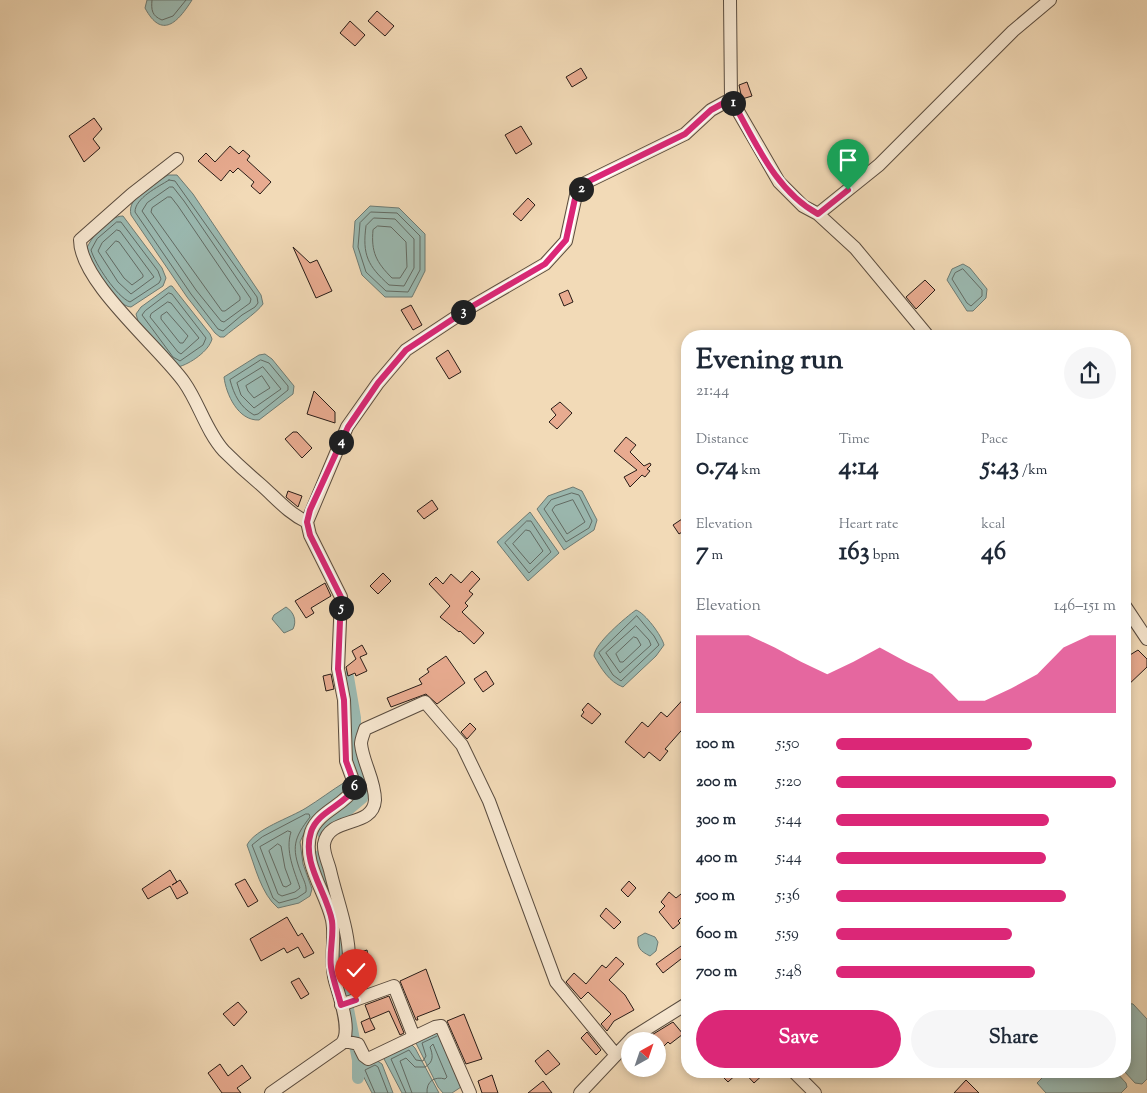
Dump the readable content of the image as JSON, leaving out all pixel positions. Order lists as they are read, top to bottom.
{
  "north": "top right",
  "page": {
    "pins": [
      "1",
      "2",
      "3",
      "4",
      "5",
      "6"
    ],
    "heading": ["Evening run", "21:44"],
    "stats": [
      ["Distance", "0.74 km"],
      ["Time", "4:14"],
      ["Pace", "5:43 /km"],
      ["Elevation", "7 m"],
      ["Heart rate", "163 bpm"],
      ["kcal", "46"]
    ],
    "chart": ["Elevation", "146–151 m"],
    "list": [
      {
        "name": "100 m",
        "note": "5:50"
      },
      {
        "name": "200 m",
        "note": "5:20"
      },
      {
        "name": "300 m",
        "note": "5:44"
      },
      {
        "name": "400 m",
        "note": "5:44"
      },
      {
        "name": "500 m",
        "note": "5:36"
      },
      {
        "name": "600 m",
        "note": "5:59"
      },
      {
        "name": "700 m",
        "note": "5:48"
      }
    ],
    "buttons": ["Save", "Share"]
  }
}
